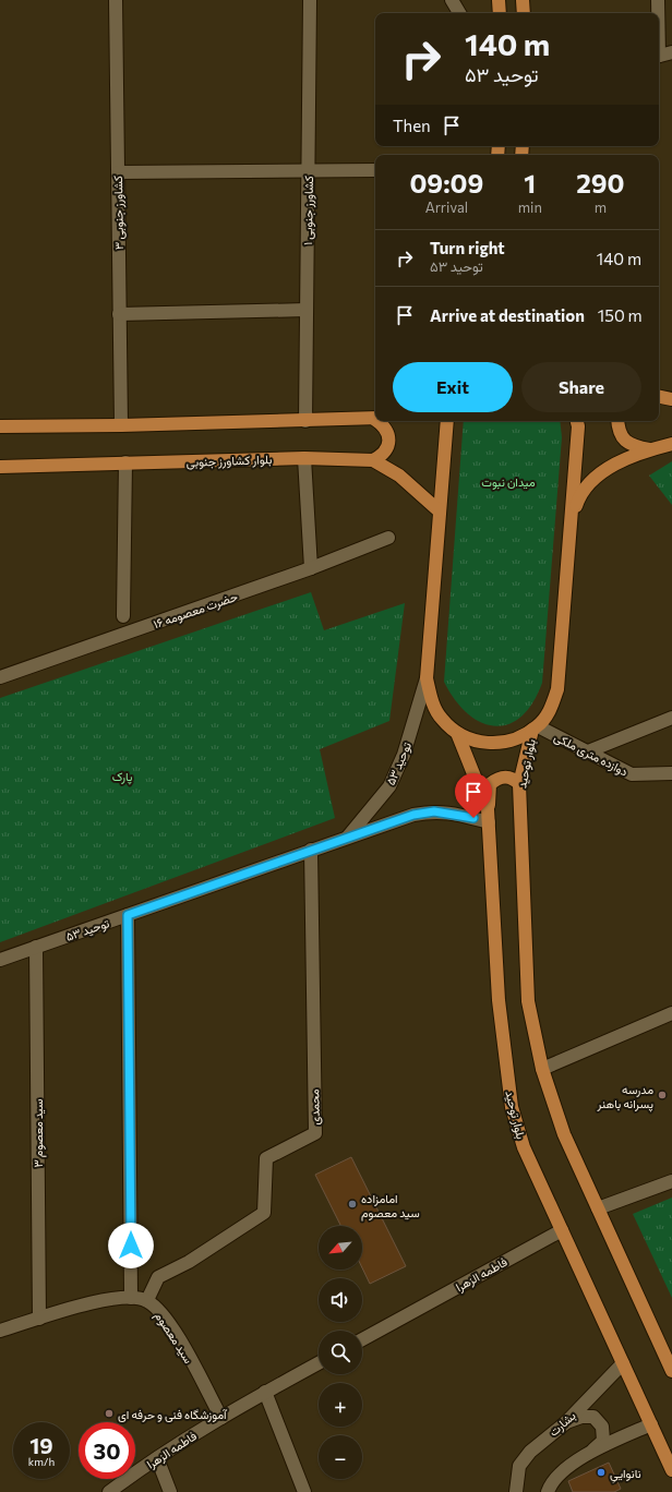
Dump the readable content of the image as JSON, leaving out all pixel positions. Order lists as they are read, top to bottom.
{
  "streets": {
    "main road": ["بلوار کشاورز جنوبی", "بلوار توحید"],
    "street": [
      "کشاورز جنوبی ۱",
      "کشاورز جنوبی ۳",
      "حضرت معصومه ۱۶",
      "دوازده متری ملکی",
      "توحید ۵۳",
      "محمدی",
      "سید معصوم ۳",
      "فاطمه الزهرا",
      "سید معصوم",
      "بشارت"
    ]
  },
  "crossings": [
    ["دوازده متری ملکی", "بلوار توحید"],
    ["توحید ۵۳", "بلوار توحید"],
    ["توحید ۵۳", "محمدی"],
    ["توحید ۵۳", "سید معصوم ۳"],
    ["بلوار توحید", "فاطمه الزهرا"],
    ["بلوار توحید", "بشارت"],
    ["محمدی", "سید معصوم"],
    ["سید معصوم ۳", "سید معصوم"],
    ["فاطمه الزهرا", "سید معصوم"]
  ],
  "parks": ["میدان نبوت", "پارک"],
  "places": [
    "مدرسه پسرانه باهنر",
    "امامزاده سید معصوم",
    "آموزشگاه فنی و حرفه ای",
    "نانواییِ"
  ],
  "north": "bottom left",
  "page": {
    "turn": ["140 m", "توحید ۵۳"],
    "then": "Then",
    "eta": [
      "09:09",
      "Arrival",
      "1",
      "min",
      "290",
      "m"
    ],
    "list": [
      {
        "name": "Turn right",
        "note": "توحید ۵۳",
        "value": "140 m"
      },
      {
        "name": "Arrive at destination",
        "value": "150 m"
      }
    ],
    "buttons": ["Exit", "Share"],
    "map_buttons": ["+", "−"],
    "speed": "19 km/h",
    "limit": "30"
  }
}
